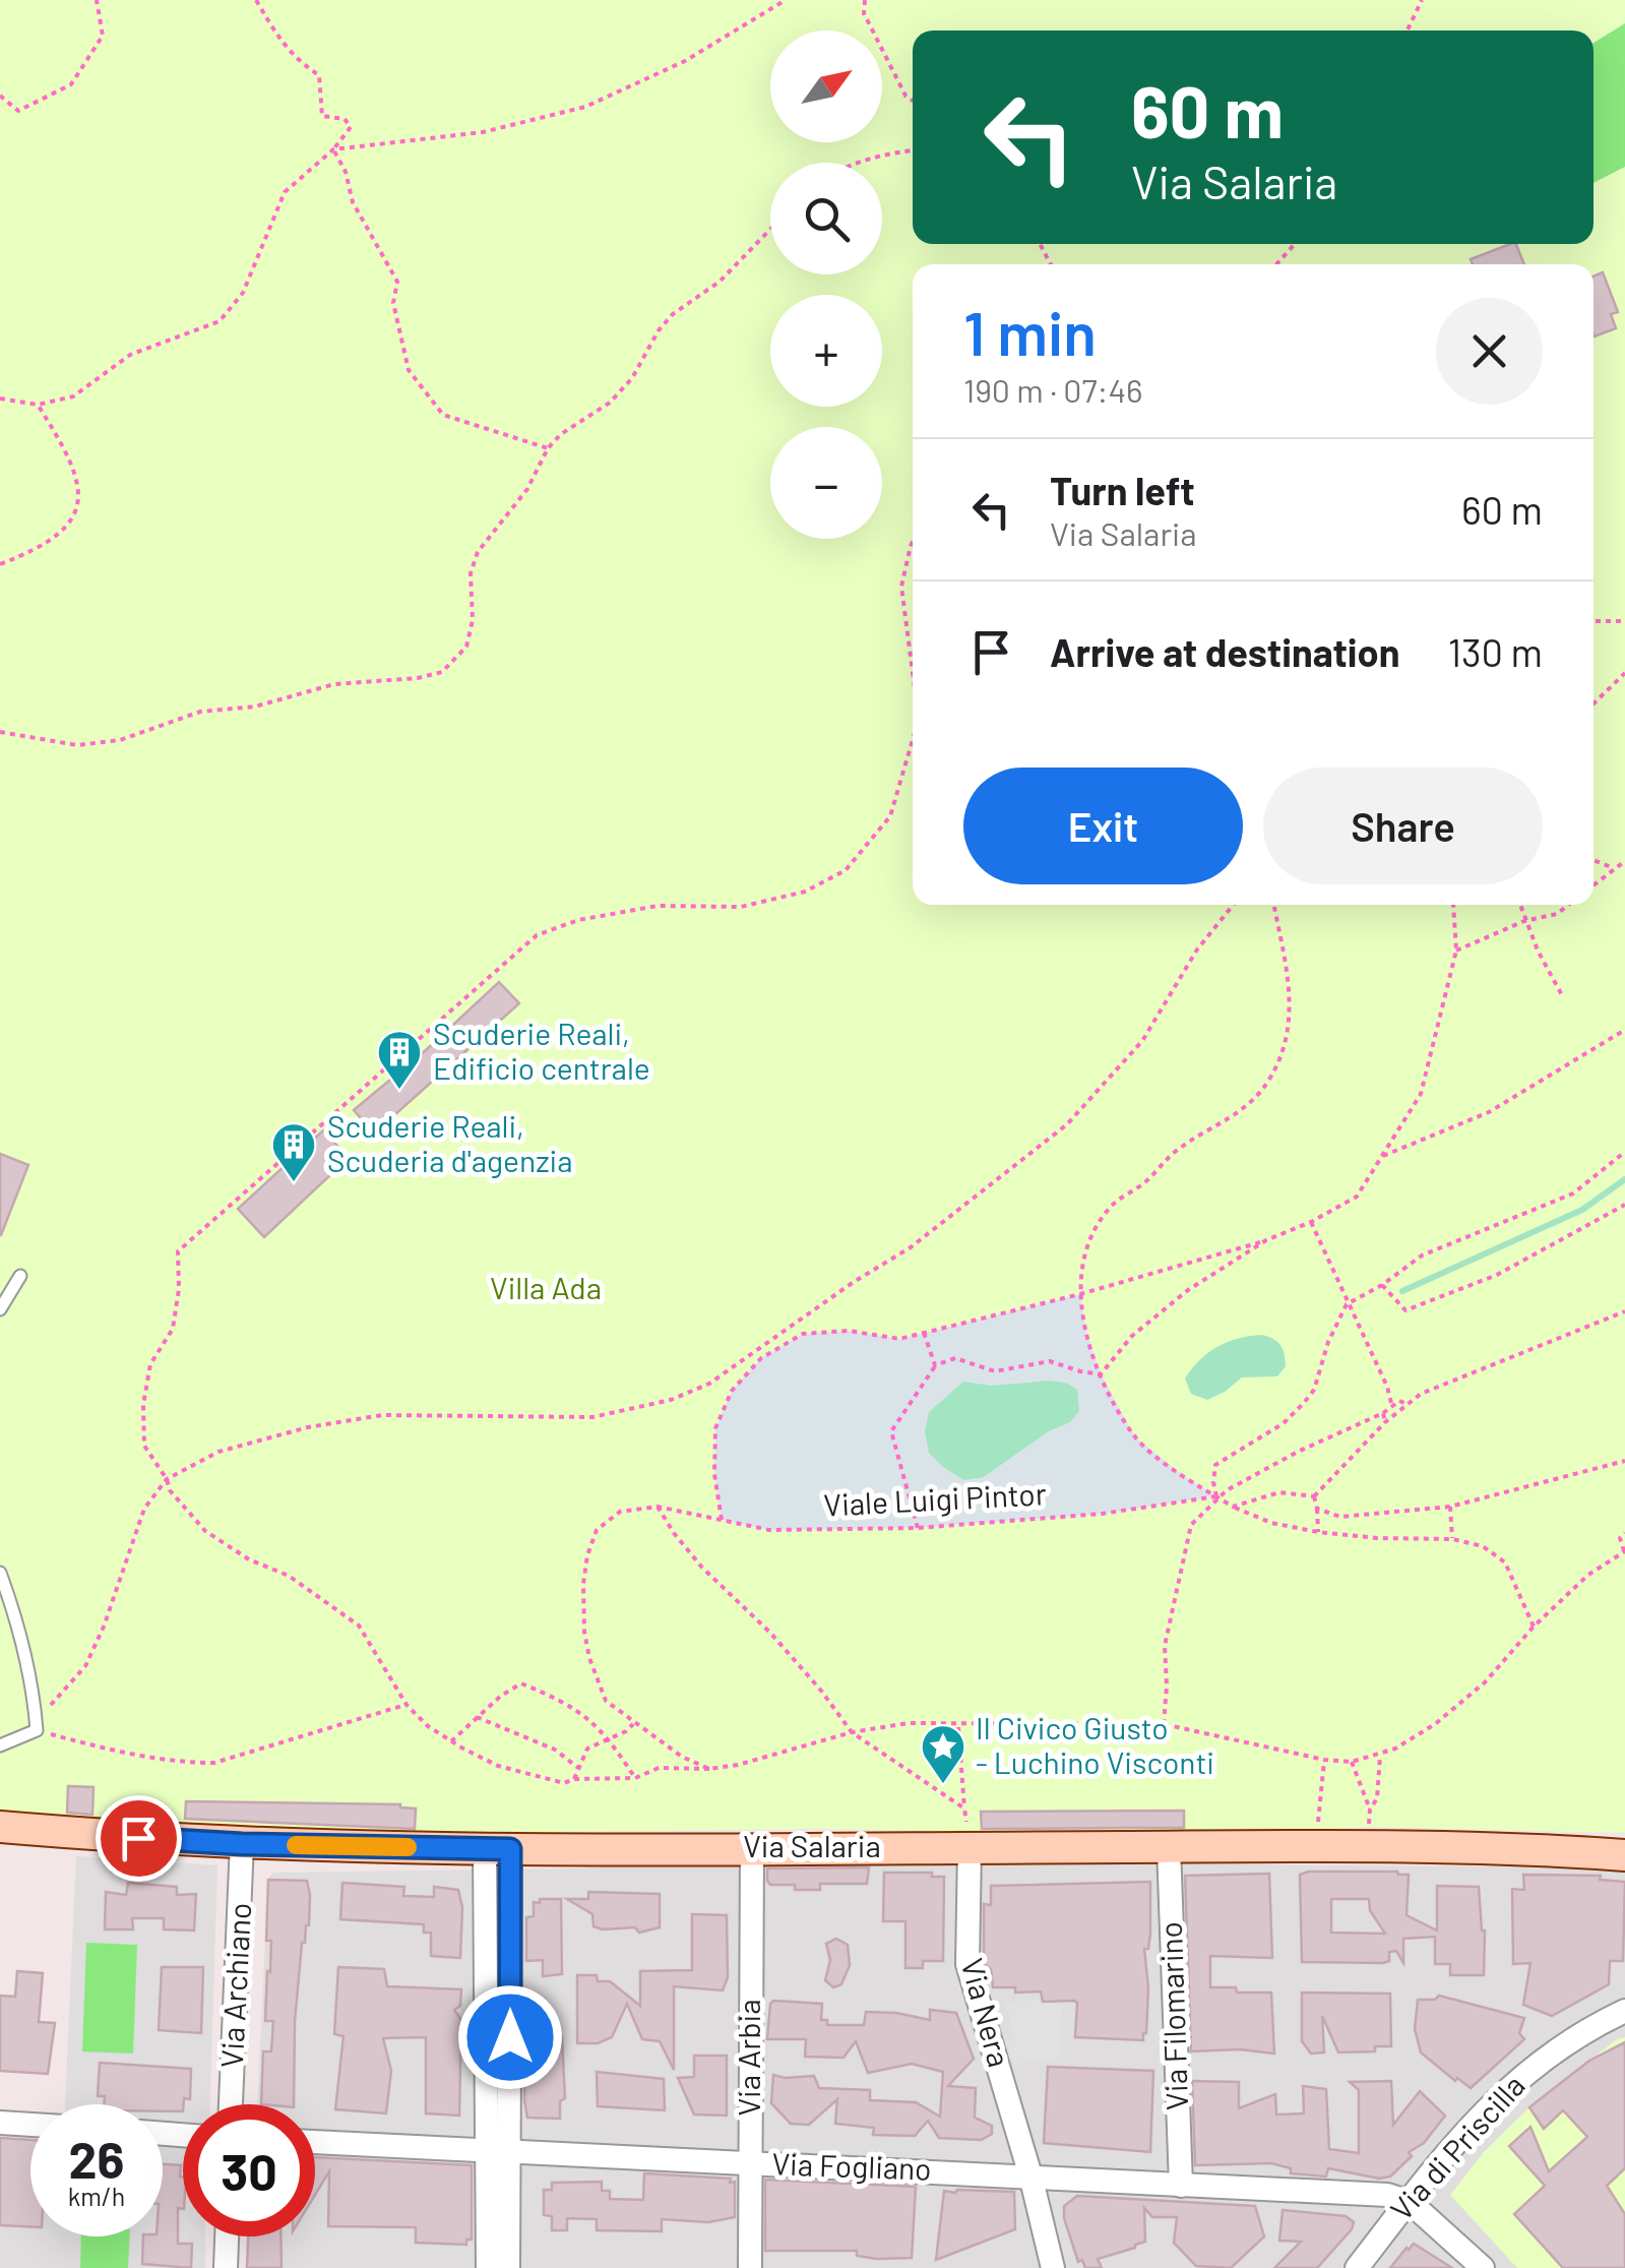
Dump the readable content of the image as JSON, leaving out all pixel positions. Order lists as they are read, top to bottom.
{
  "streets": {
    "main road": ["Via Salaria"],
    "street": [
      "Via Archiano",
      "Via Nera",
      "Via Filomarino",
      "Via Arbia",
      "Via di Priscilla",
      "Via Fogliano"
    ],
    "path": ["Viale Luigi Pintor"]
  },
  "crossings": [
    ["Via Salaria", "Via Archiano"],
    ["Via Salaria", "Via Nera"],
    ["Via Salaria", "Via Filomarino"],
    ["Via Salaria", "Via Arbia"],
    ["Via Nera", "Via Fogliano"],
    ["Via Filomarino", "Via Fogliano"],
    ["Via Arbia", "Via Fogliano"],
    ["Via di Priscilla", "Via Fogliano"]
  ],
  "parks": ["Villa Ada"],
  "places": {
    "building": ["Scuderie Reali, Edificio centrale", "Scuderie Reali, Scuderia d'agenzia"],
    "place": ["Il Civico Giusto - Luchino Visconti"]
  },
  "north": "top right",
  "page": {
    "map_buttons": ["+", "−"],
    "turn": ["60 m", "Via Salaria"],
    "heading": ["1 min", "190 m · 07:46"],
    "list": [
      {
        "name": "Turn left",
        "note": "Via Salaria",
        "value": "60 m"
      },
      {
        "name": "Arrive at destination",
        "value": "130 m"
      }
    ],
    "buttons": ["Exit", "Share"],
    "speed": "26 km/h",
    "limit": "30"
  }
}
